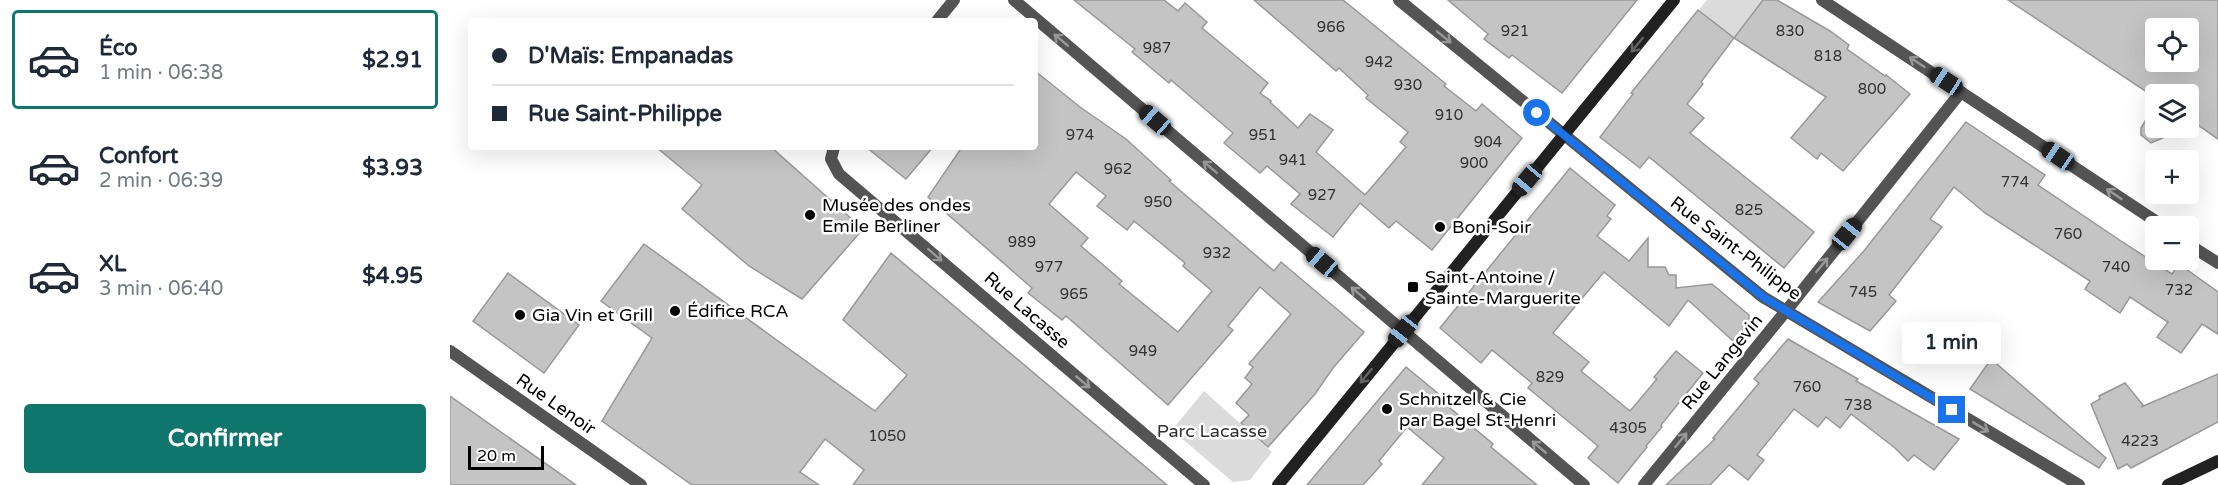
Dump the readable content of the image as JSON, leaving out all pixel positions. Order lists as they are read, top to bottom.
{
  "streets": {
    "street": [
      "Rue Saint-Philippe",
      "Rue Lacasse",
      "Rue Langevin",
      "Rue Lenoir"
    ]
  },
  "crossings": [
    ["Rue Saint-Philippe", "Rue Langevin"]
  ],
  "one_way": ["Rue Saint-Philippe", "Rue Lacasse", "Rue Langevin"],
  "parks": ["Parc Lacasse"],
  "places": {
    "other": [
      "Musée des ondes Emile Berliner",
      "Boni-Soir",
      "Édifice RCA",
      "Gia Vin et Grill",
      "Schnitzel & Cie par Bagel St-Henri"
    ],
    "transit": ["Saint-Antoine / Sainte-Marguerite"]
  },
  "house_numbers": [
    "966",
    "921",
    "830",
    "987",
    "818",
    "942",
    "930",
    "800",
    "910",
    "974",
    "951",
    "904",
    "941",
    "900",
    "962",
    "774",
    "927",
    "950",
    "825",
    "760",
    "989",
    "932",
    "977",
    "740",
    "732",
    "745",
    "965",
    "949",
    "829",
    "760",
    "738",
    "4305",
    "1050",
    "4223"
  ],
  "scale_bar": "20 m",
  "page": {
    "list": [
      {
        "name": "Éco",
        "note": "1 min · 06:38",
        "value": "$2.91"
      },
      {
        "name": "Confort",
        "note": "2 min · 06:39",
        "value": "$3.93"
      },
      {
        "name": "XL",
        "note": "3 min · 06:40",
        "value": "$4.95"
      }
    ],
    "map_buttons": ["+", "−"],
    "banner": ["D'Maïs: Empanadas", "Rue Saint-Philippe"],
    "bubble": "1 min",
    "buttons": "Confirmer",
    "scale": "20 m"
  }
}
